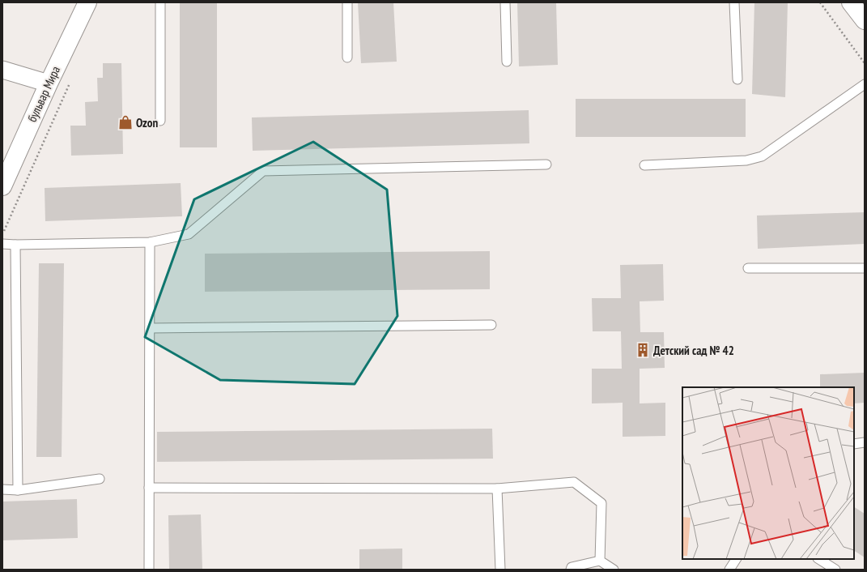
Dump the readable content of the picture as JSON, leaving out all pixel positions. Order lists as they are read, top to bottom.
{
  "streets": {
    "street": ["бульвар Мира"]
  },
  "places": {
    "shop": ["Ozon"],
    "building": ["Детский сад № 42"]
  }
}
